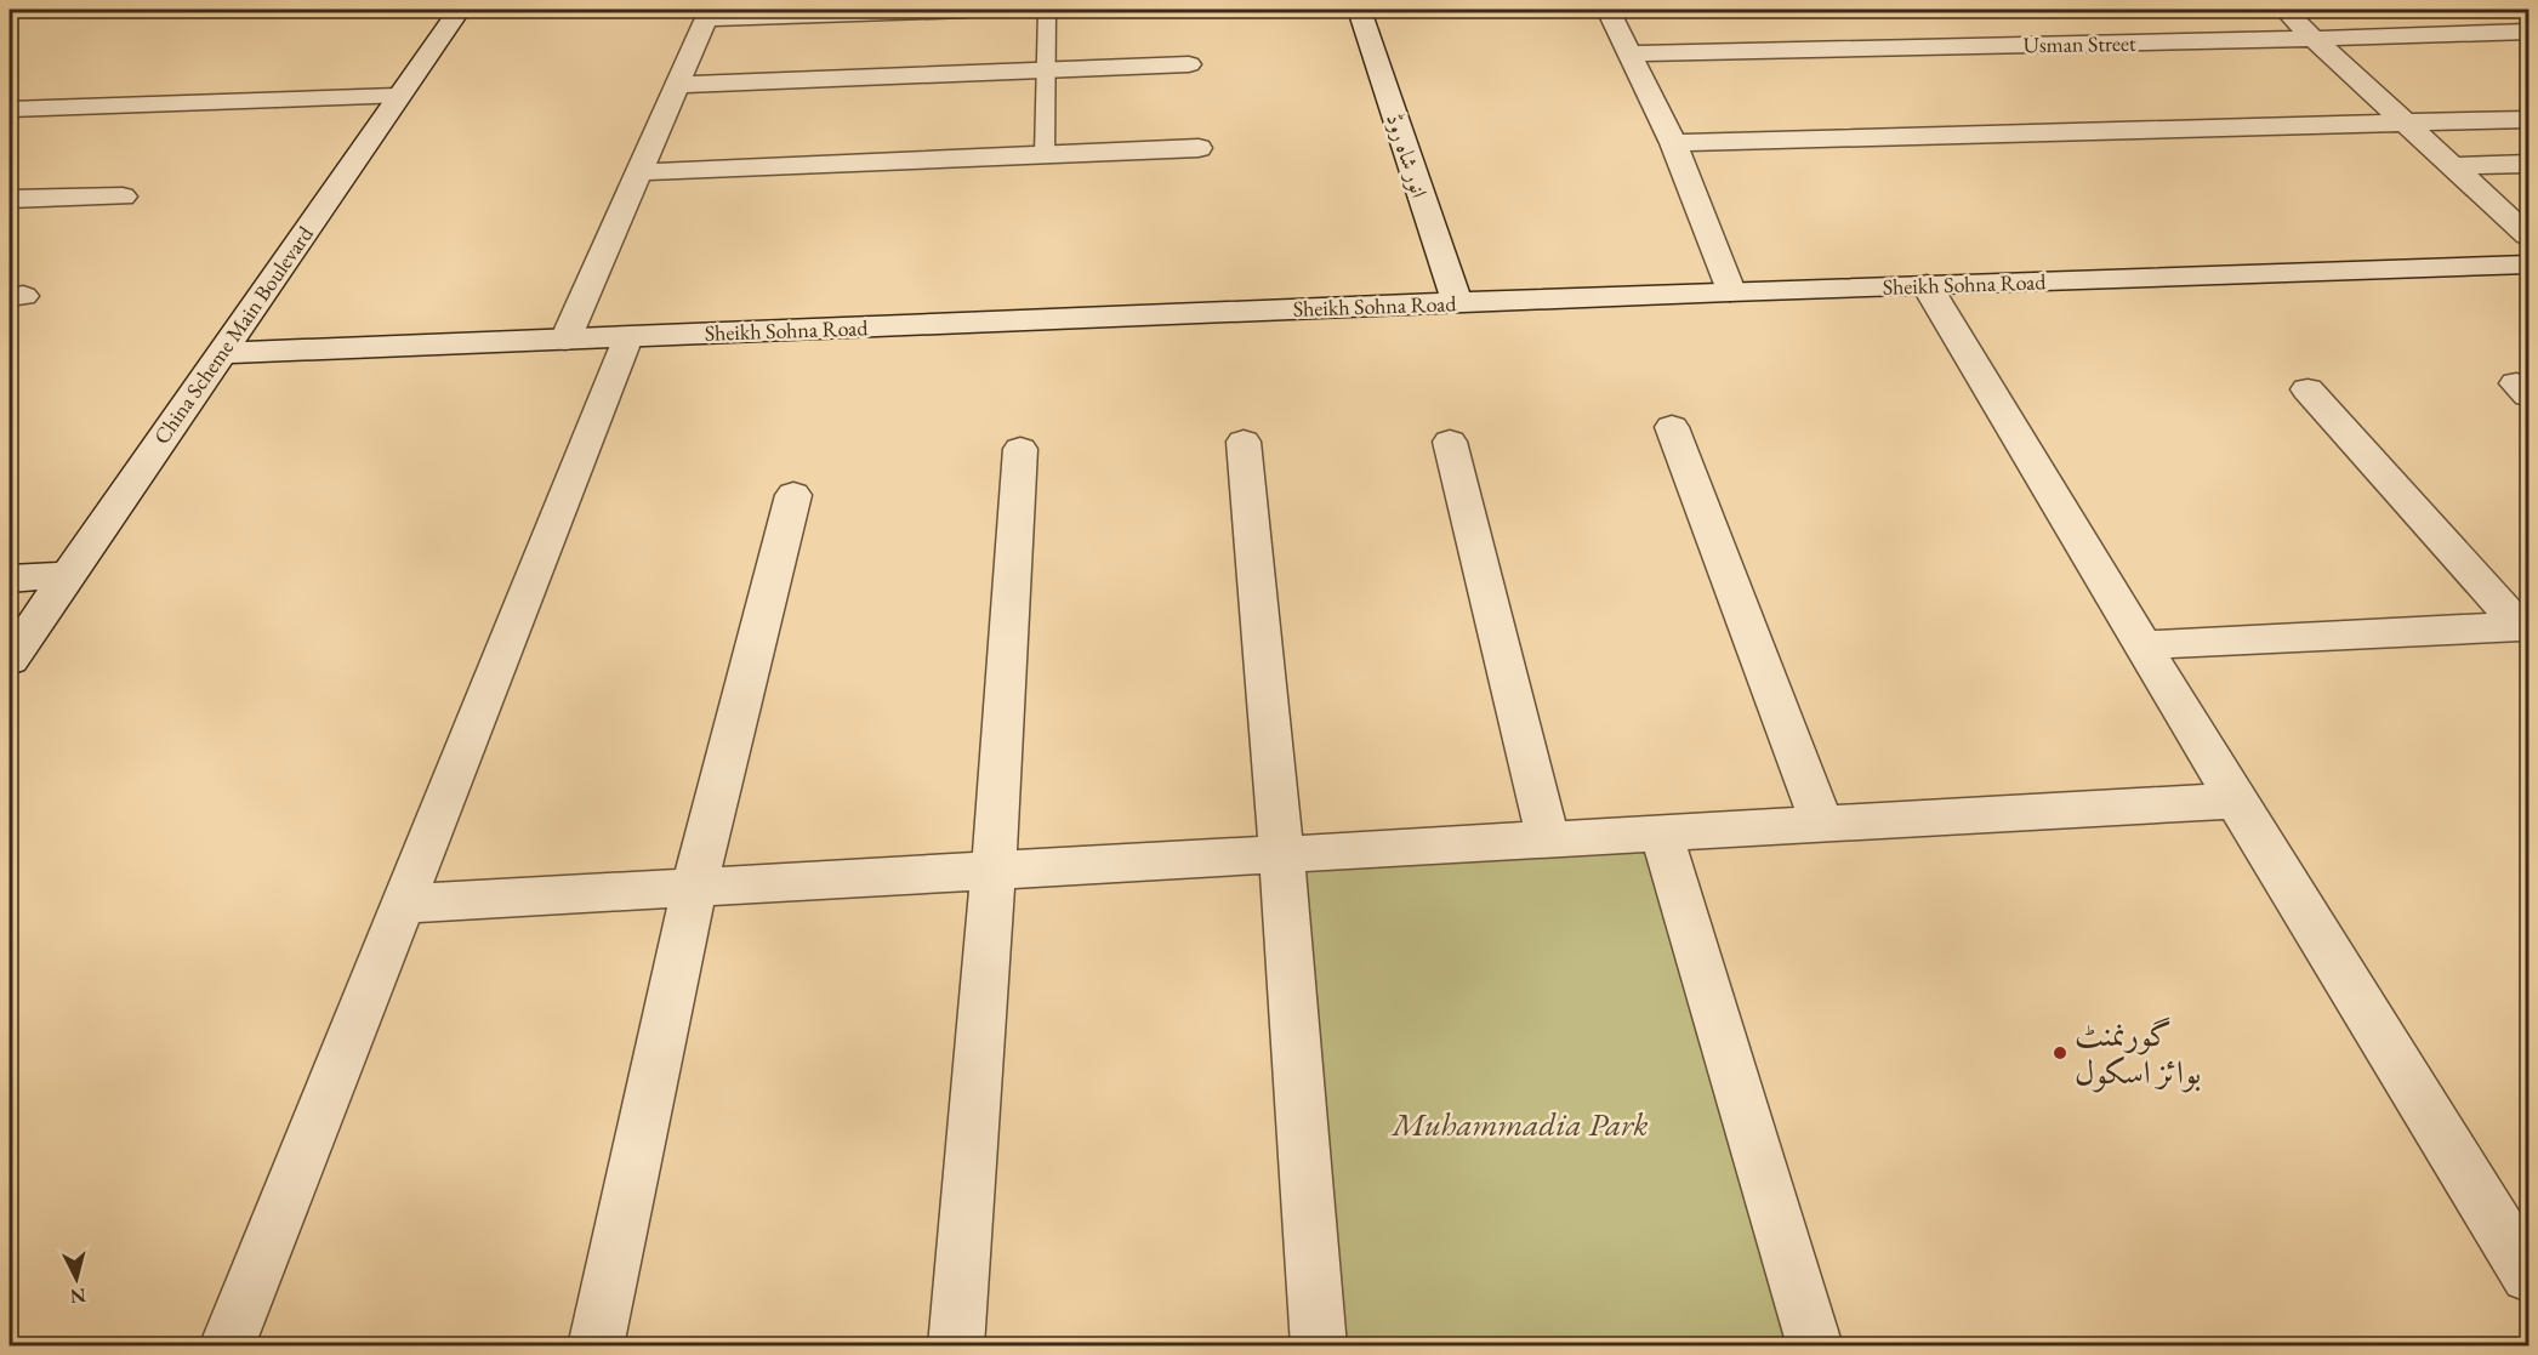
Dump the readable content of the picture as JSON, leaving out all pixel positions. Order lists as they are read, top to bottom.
{
  "streets": {
    "street": [
      "Usman Street",
      "انور شاہ روڈ",
      "Sheikh Sohna Road",
      "China Scheme Main Boulevard"
    ]
  },
  "crossings": [
    ["انور شاہ روڈ", "Sheikh Sohna Road"],
    ["Sheikh Sohna Road", "China Scheme Main Boulevard"]
  ],
  "parks": ["Muhammadia Park"],
  "places": ["گورنمنٹ بوائز اسکول"],
  "north": "bottom"
}
